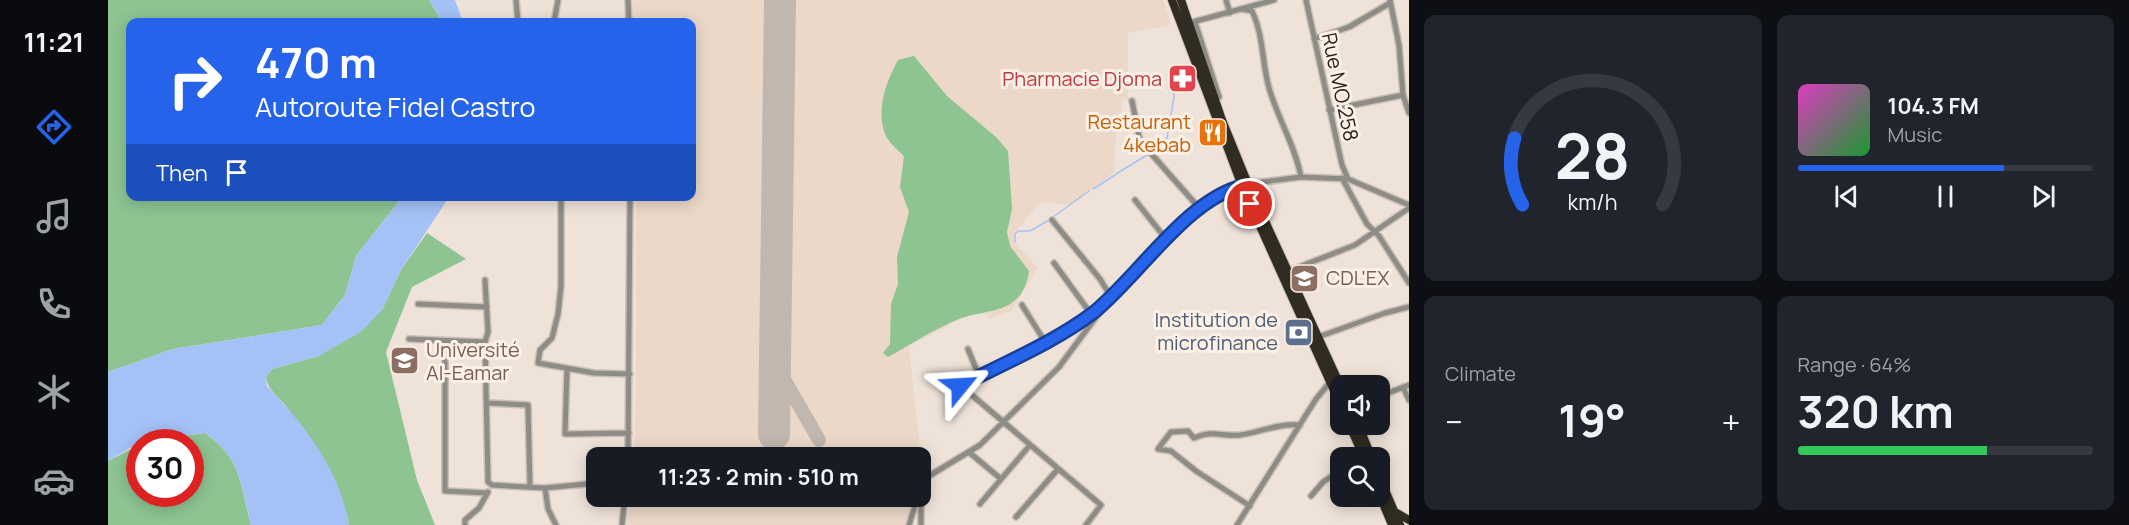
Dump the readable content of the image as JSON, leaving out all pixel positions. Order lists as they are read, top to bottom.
{
  "streets": {
    "street": ["Rue MO.258"]
  },
  "places": {
    "pharmacy": ["Pharmacie Djoma"],
    "restaurant": ["Restaurant 4kebab"],
    "school or university": ["CDL'EX", "Université Al-Eamar"],
    "bank": ["Institution de microfinance"]
  },
  "page": {
    "tabs": "11:21",
    "turn": ["470 m", "Autoroute Fidel Castro"],
    "song": ["104.3 FM", "Music"],
    "then": "Then",
    "tile": [
      "Climate",
      ["Range · 64%", "320 km"]
    ],
    "heat": ["−", "19°", "+"],
    "limit": "30",
    "trip": "11:23 · 2 min · 510 m",
    "gauge": ["28", "km/h"]
  }
}
